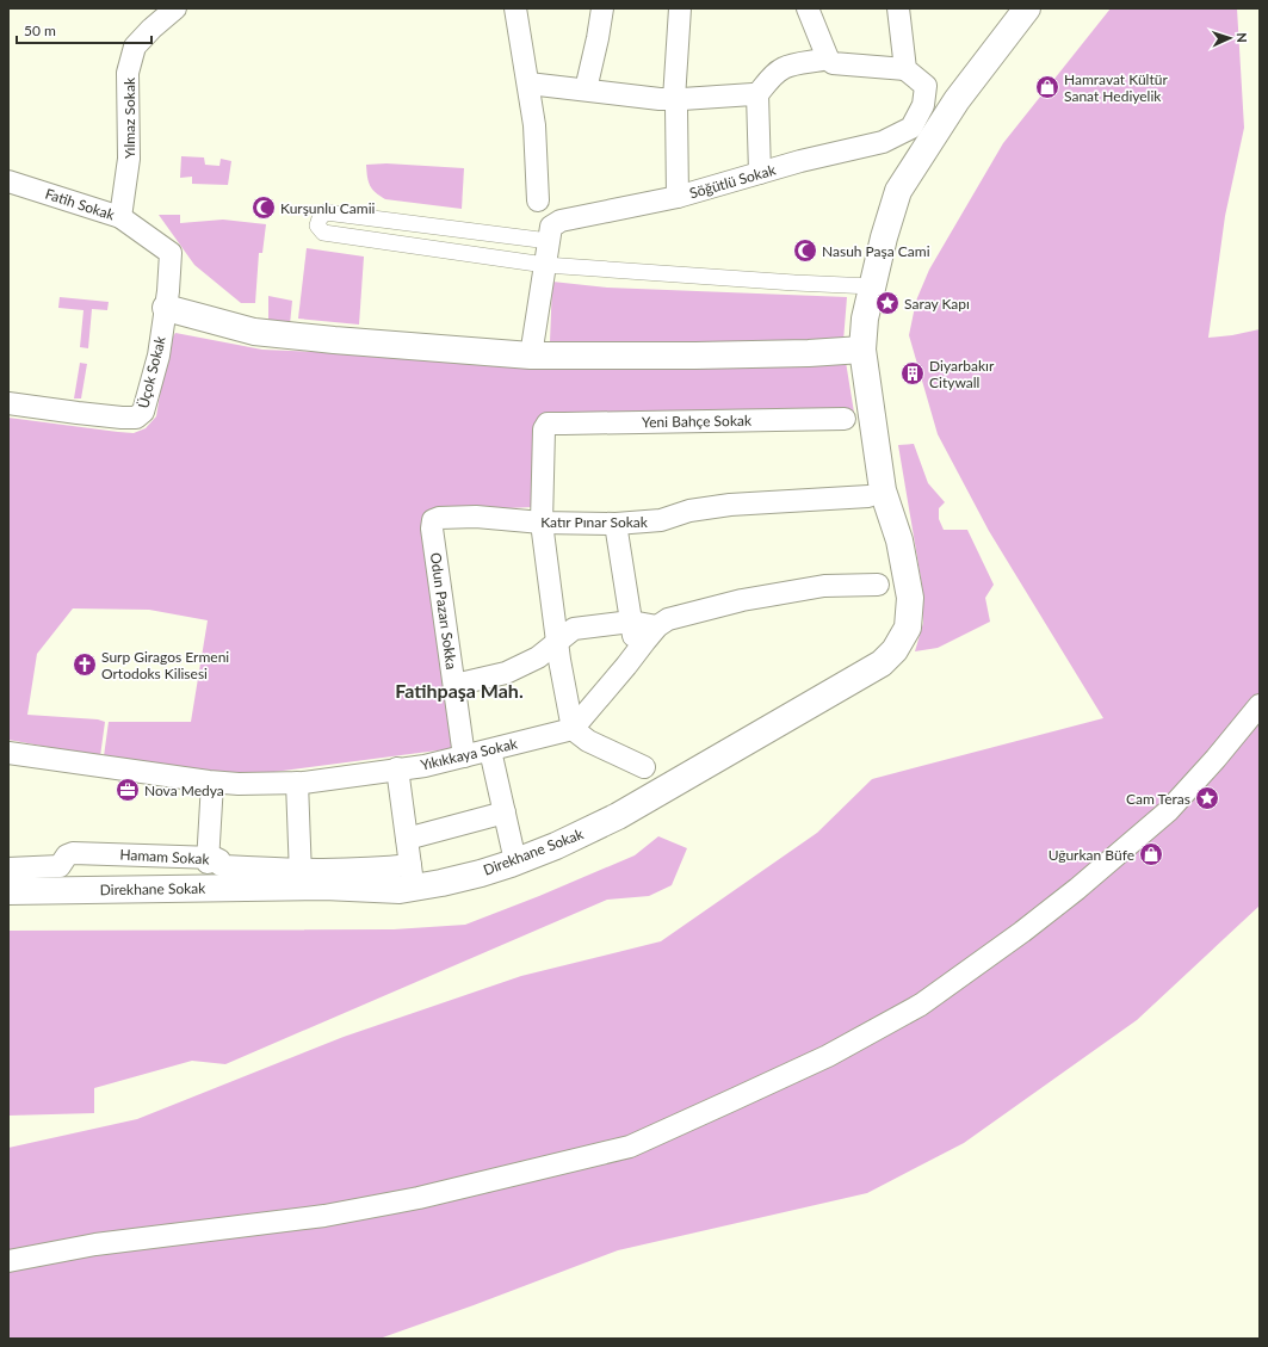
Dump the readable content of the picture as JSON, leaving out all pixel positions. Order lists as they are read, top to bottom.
{
  "streets": {
    "street": [
      "Yılmaz Sokak",
      "Söğütlü Sokak",
      "Fatih Sokak",
      "Üçok Sokak",
      "Yeni Bahçe Sokak",
      "Katır Pınar Sokak",
      "Odun Pazarı Sokka",
      "Yıkıkkaya Sokak",
      "Direkhane Sokak",
      "Hamam Sokak"
    ]
  },
  "crossings": [
    ["Yılmaz Sokak", "Fatih Sokak"],
    ["Fatih Sokak", "Üçok Sokak"],
    ["Yeni Bahçe Sokak", "Katır Pınar Sokak"],
    ["Katır Pınar Sokak", "Odun Pazarı Sokka"],
    ["Odun Pazarı Sokka", "Yıkıkkaya Sokak"]
  ],
  "districts": ["Fatihpaşa Mah."],
  "places": {
    "shop": ["Hamravat Kültür Sanat Hediyelik", "Uğurkan Büfe"],
    "mosque": ["Kurşunlu Camii", "Nasuh Paşa Cami"],
    "place": ["Saray Kapı", "Cam Teras"],
    "building": ["Diyarbakır Citywall"],
    "church": ["Surp Giragos Ermeni Ortodoks Kilisesi"],
    "office": ["Nova Medya"]
  },
  "scale_bar": "50 m",
  "north": "right"
}
